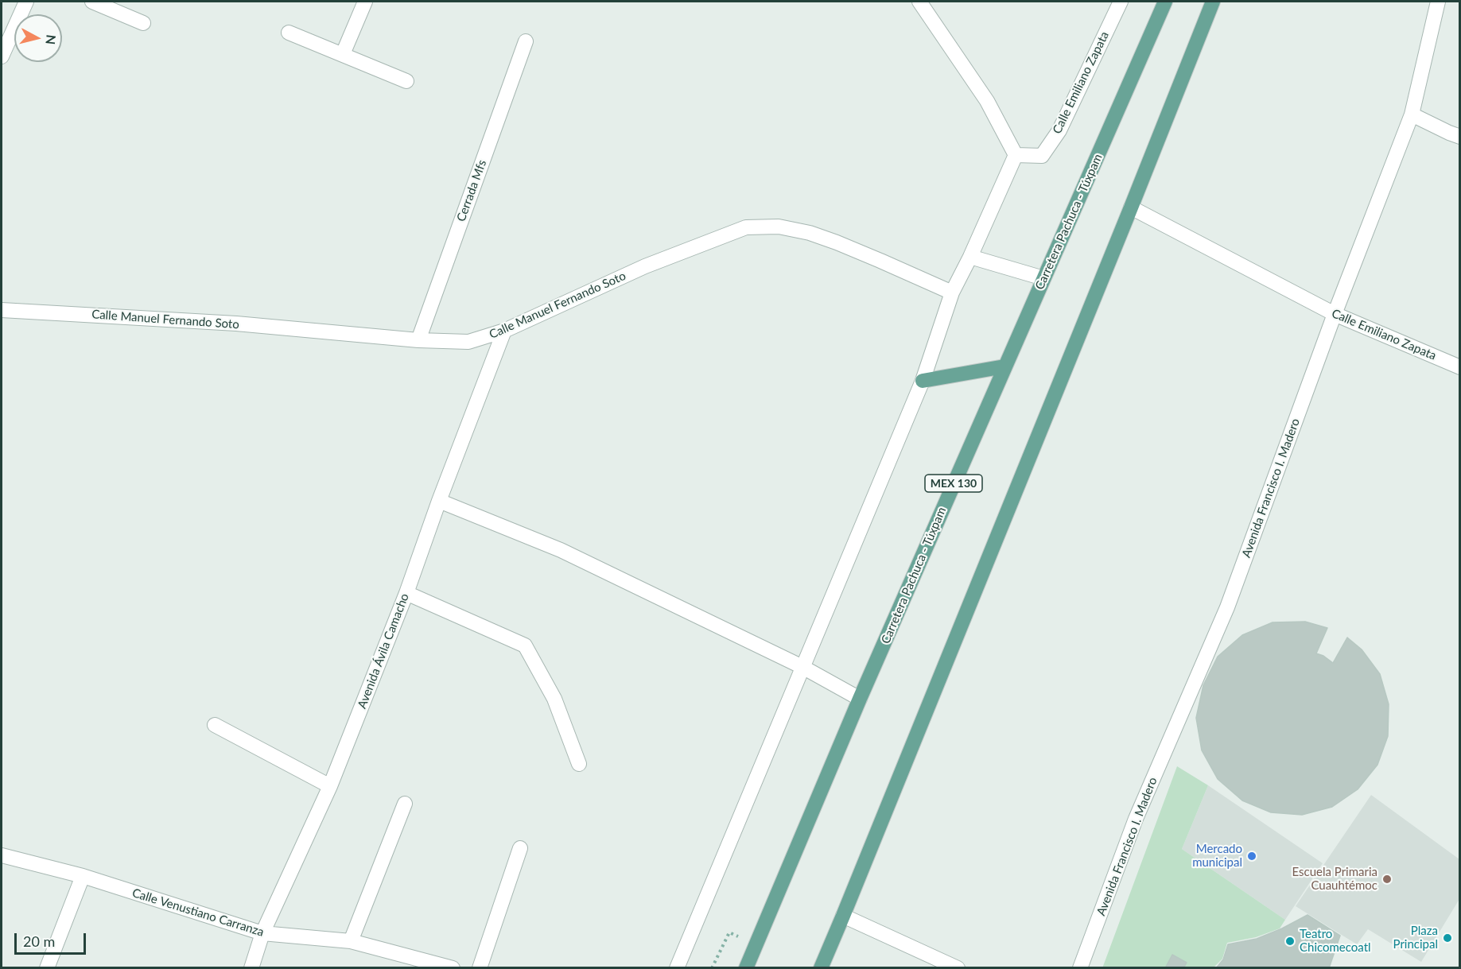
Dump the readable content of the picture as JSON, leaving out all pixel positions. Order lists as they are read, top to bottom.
{
  "streets": {
    "main road": ["Carretera Pachuca - Túxpam", "MEX 130"],
    "street": [
      "Calle Emiliano Zapata",
      "Cerrada Mfs",
      "Calle Manuel Fernando Soto",
      "Avenida Francisco I. Madero",
      "Avenida Ávila Camacho",
      "Calle Venustiano Carranza"
    ]
  },
  "crossings": [
    ["Calle Emiliano Zapata", "Avenida Francisco I. Madero"],
    ["Cerrada Mfs", "Calle Manuel Fernando Soto"],
    ["Calle Manuel Fernando Soto", "Avenida Ávila Camacho"],
    ["Avenida Ávila Camacho", "Calle Venustiano Carranza"]
  ],
  "places": [
    "Mercado municipal",
    "Escuela Primaria Cuauhtémoc",
    "Plaza Principal",
    "Teatro Chicomecoatl"
  ],
  "scale_bar": "20 m",
  "north": "right"
}
